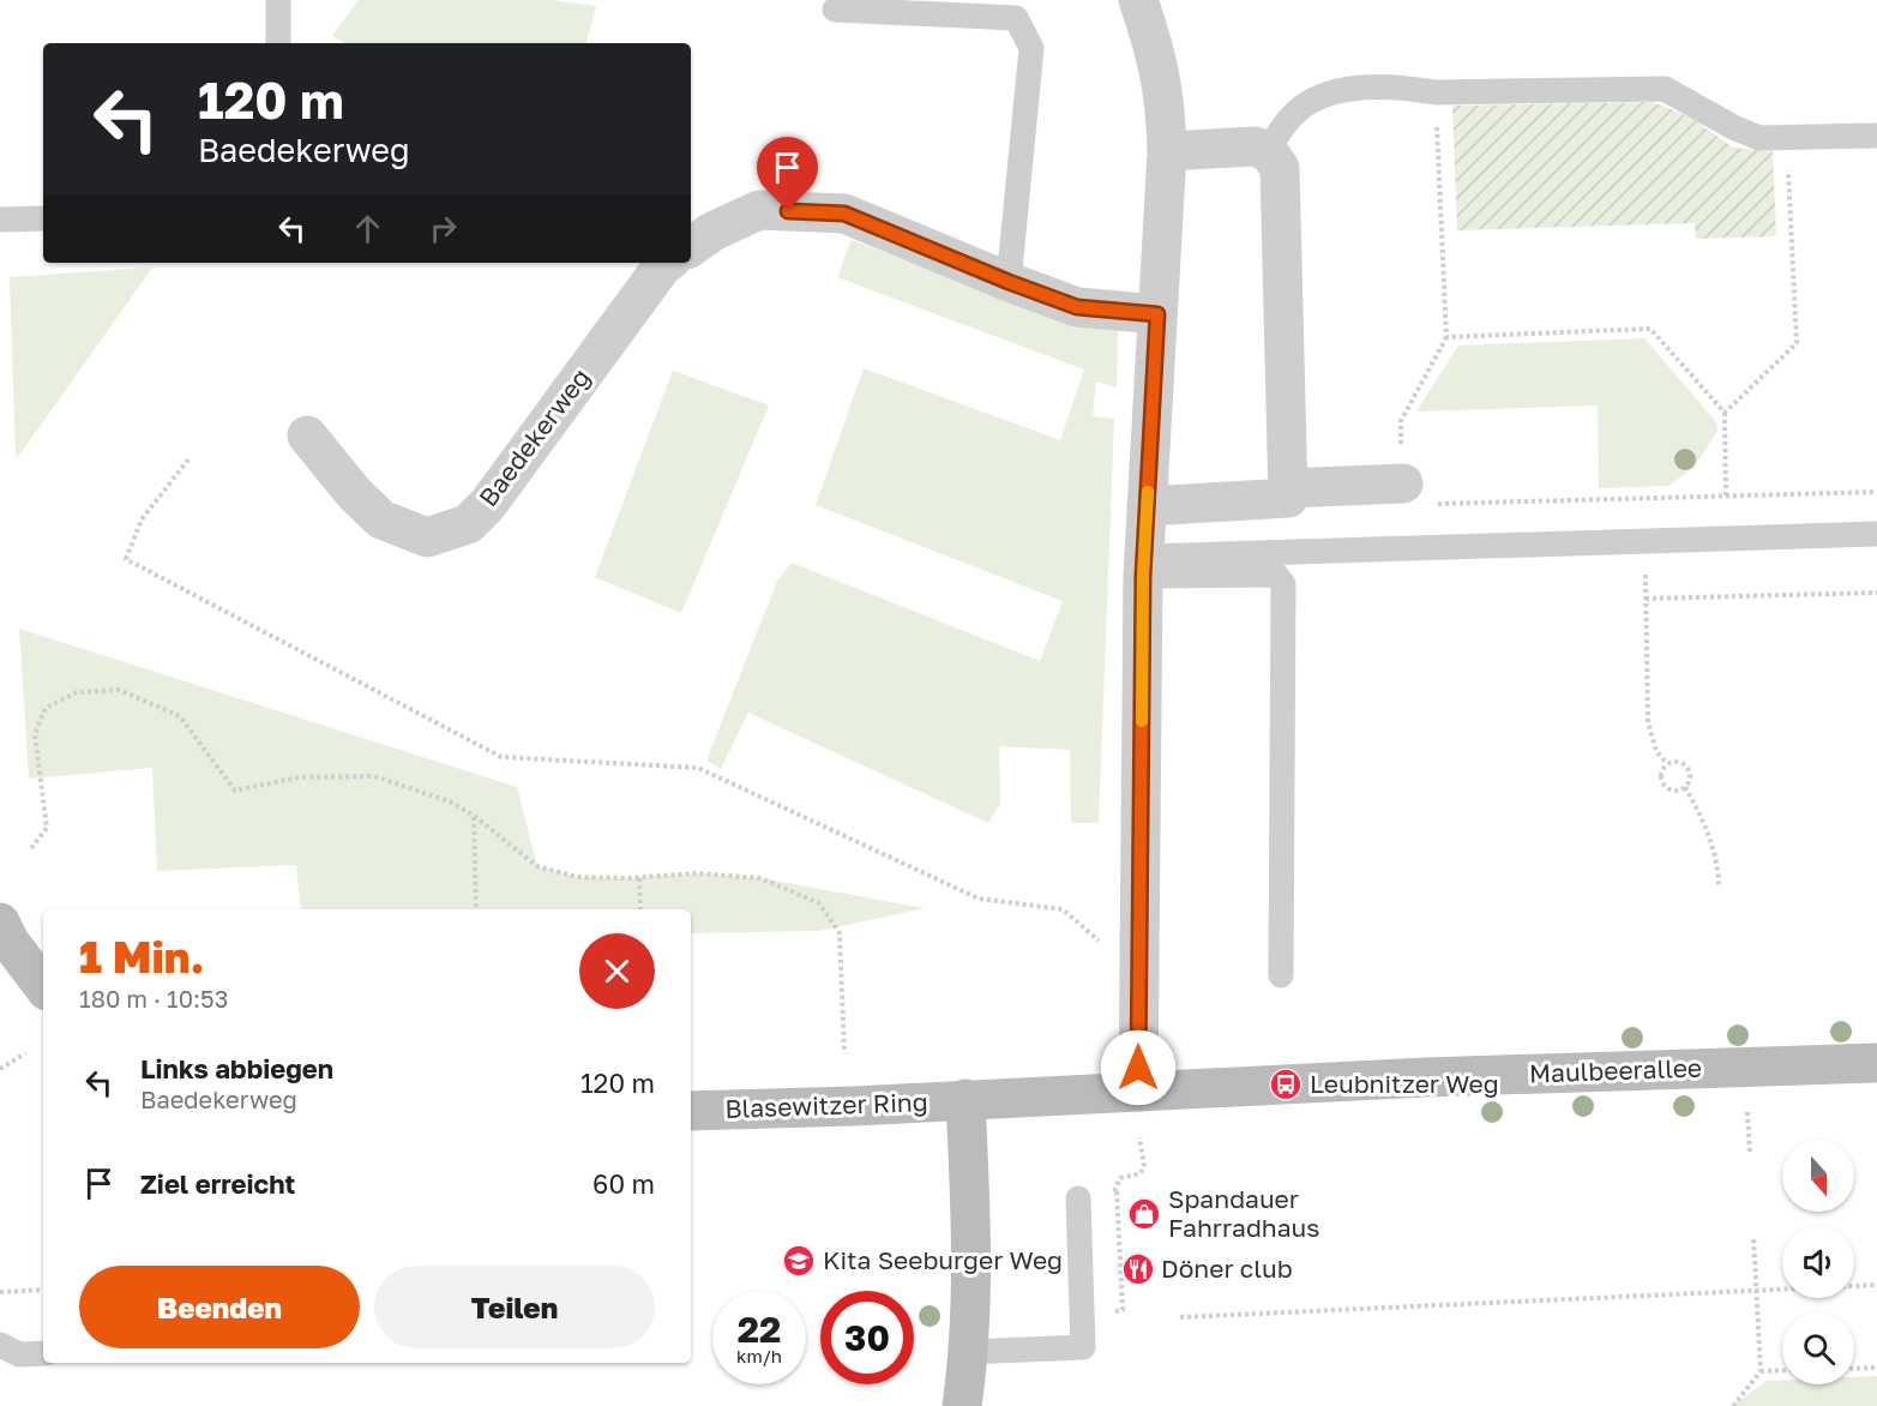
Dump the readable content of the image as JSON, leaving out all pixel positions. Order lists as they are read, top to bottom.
{
  "streets": {
    "street": ["Baedekerweg", "Maulbeerallee", "Blasewitzer Ring"]
  },
  "crossings": [
    ["Maulbeerallee", "Blasewitzer Ring"]
  ],
  "places": {
    "bus stop": ["Leubnitzer Weg"],
    "shop": ["Spandauer Fahrradhaus"],
    "school or university": ["Kita Seeburger Weg"],
    "restaurant": ["Döner club"]
  },
  "north": "bottom",
  "page": {
    "turn": ["120 m", "Baedekerweg"],
    "heading": ["1 Min.", "180 m · 10:53"],
    "list": [
      {
        "name": "Links abbiegen",
        "note": "Baedekerweg",
        "value": "120 m"
      },
      {
        "name": "Ziel erreicht",
        "value": "60 m"
      }
    ],
    "buttons": ["Beenden", "Teilen"],
    "speed": "22 km/h",
    "limit": "30"
  }
}
